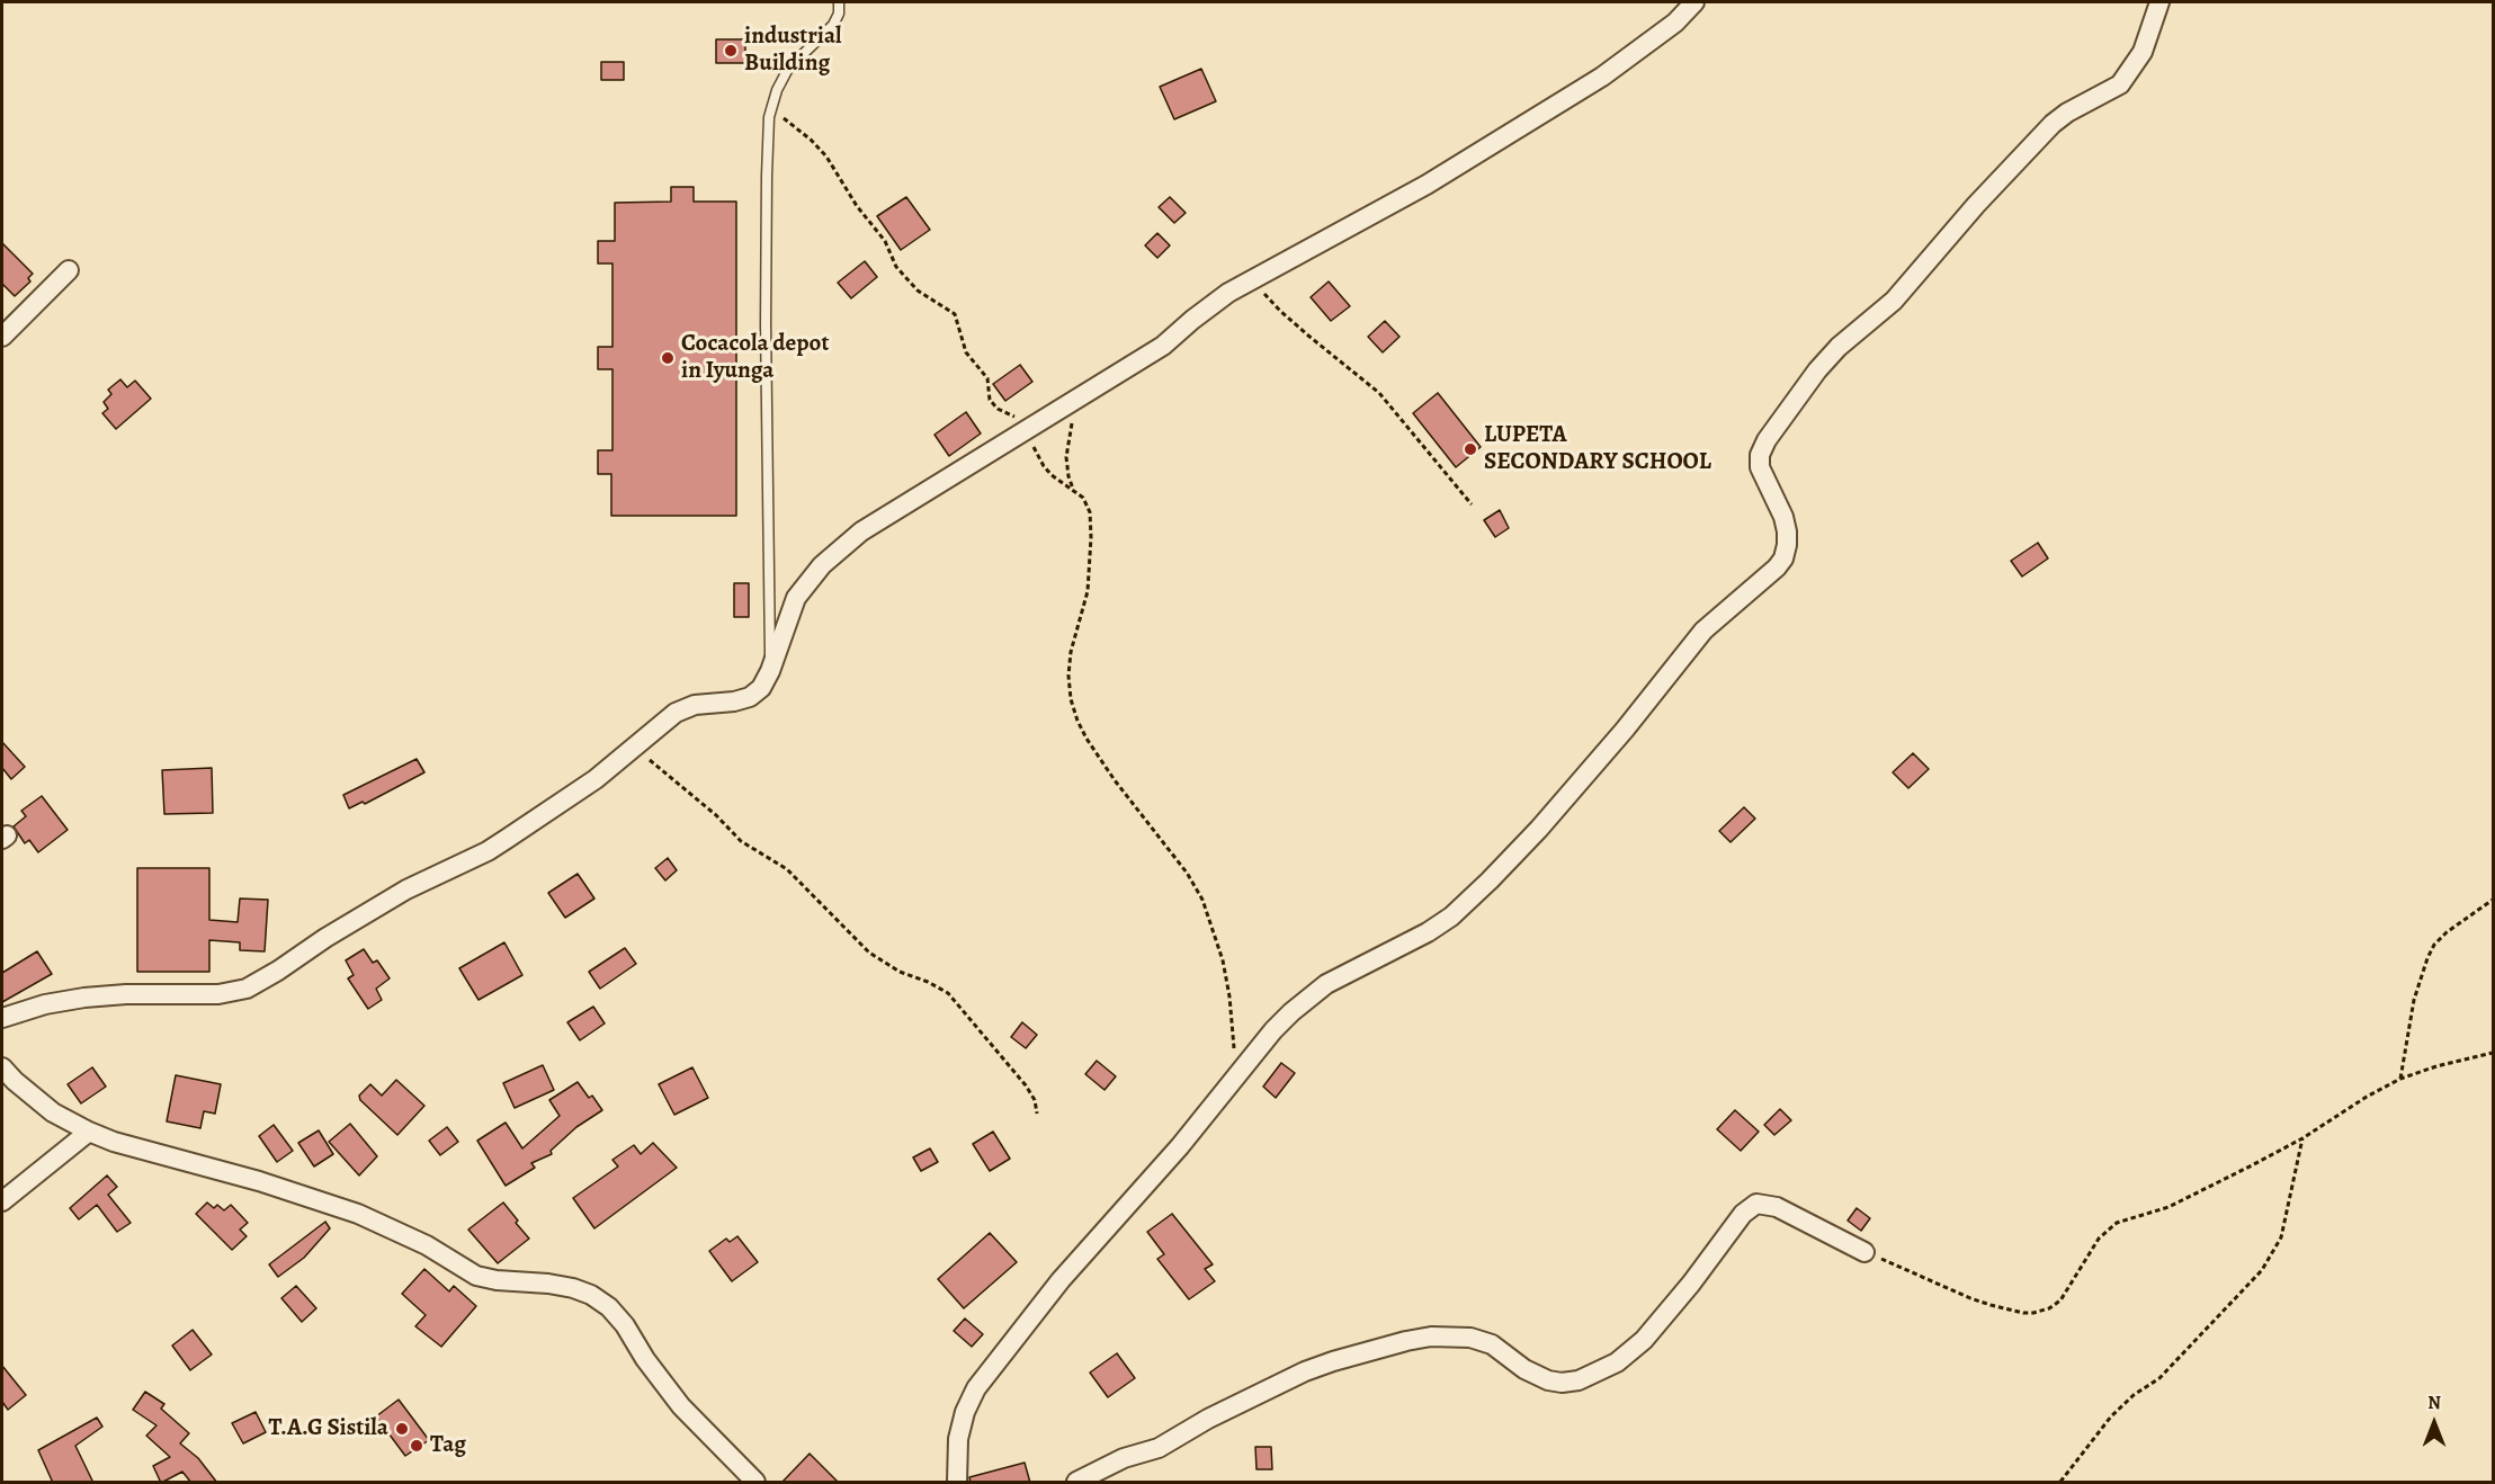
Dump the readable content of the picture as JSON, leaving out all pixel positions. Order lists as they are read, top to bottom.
{
  "places": [
    "industrial Building",
    "Cocacola depot in Iyunga",
    "LUPETA SECONDARY SCHOOL",
    "T.A.G Sistila",
    "Tag"
  ],
  "north": "top"
}
